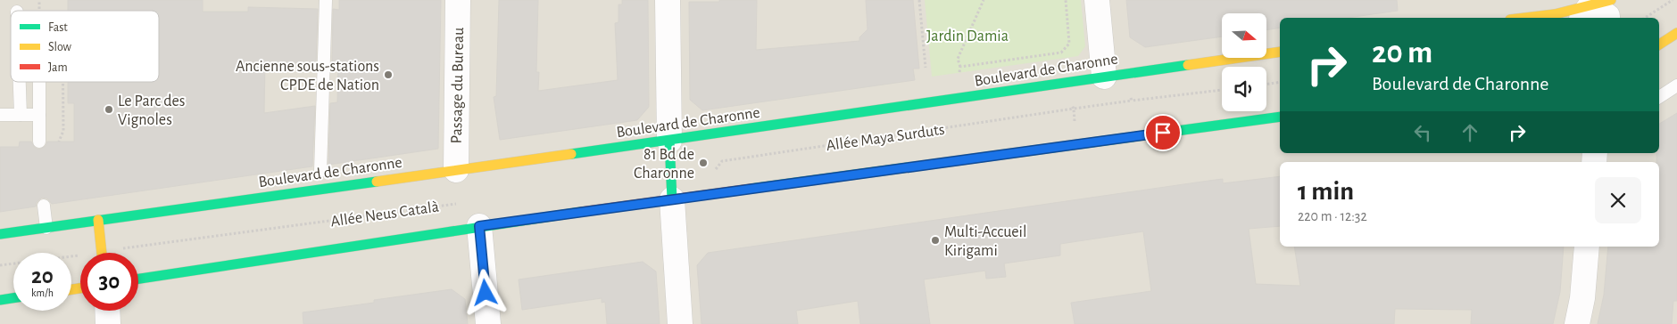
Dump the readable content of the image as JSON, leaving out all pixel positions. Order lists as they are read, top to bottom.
{
  "streets": {
    "main road": ["Boulevard de Charonne"],
    "street": ["Passage du Bureau"],
    "path": ["Allée Maya Surduts", "Allée Neus Català"]
  },
  "crossings": [
    ["Boulevard de Charonne", "Passage du Bureau"]
  ],
  "parks": ["Jardin Damia"],
  "places": [
    "Ancienne sous-stations CPDE de Nation",
    "Le Parc des Vignoles",
    "81 Bd de Charonne",
    "Multi-Accueil Kirigami"
  ],
  "legend": ["Fast", "Slow", "Jam"],
  "north": "right",
  "page": {
    "turn": ["20 m", "Boulevard de Charonne"],
    "heading": ["1 min", "220 m · 12:32"],
    "speed": "20 km/h",
    "limit": "30"
  }
}
